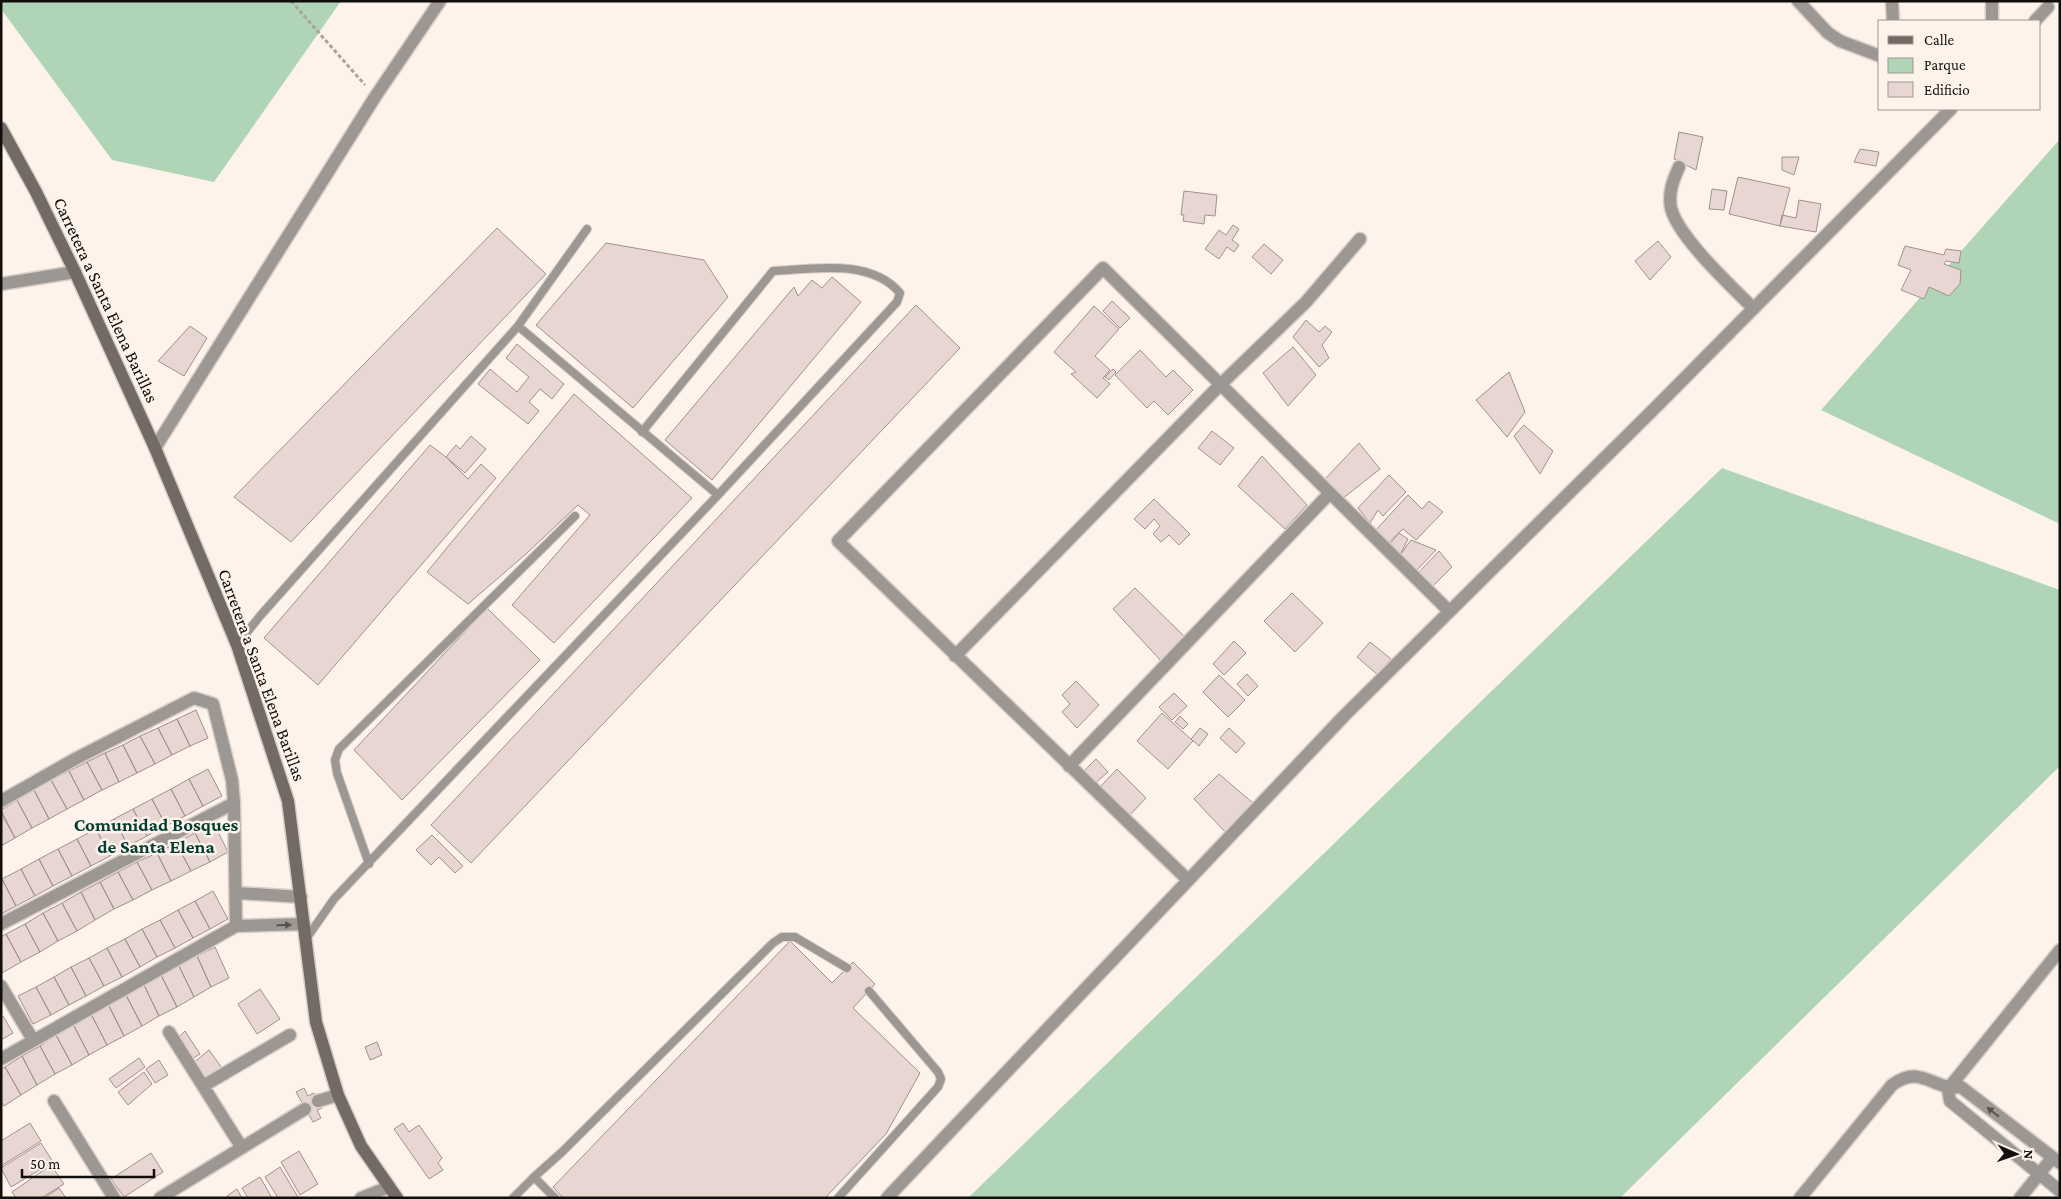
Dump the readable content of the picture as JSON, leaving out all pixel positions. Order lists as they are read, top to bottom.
{
  "streets": {
    "main road": ["Carretera a Santa Elena Barillas"]
  },
  "districts": ["Comunidad Bosques de Santa Elena"],
  "legend": ["Calle", "Parque", "Edificio"],
  "scale_bar": "50 m",
  "north": "right"
}
